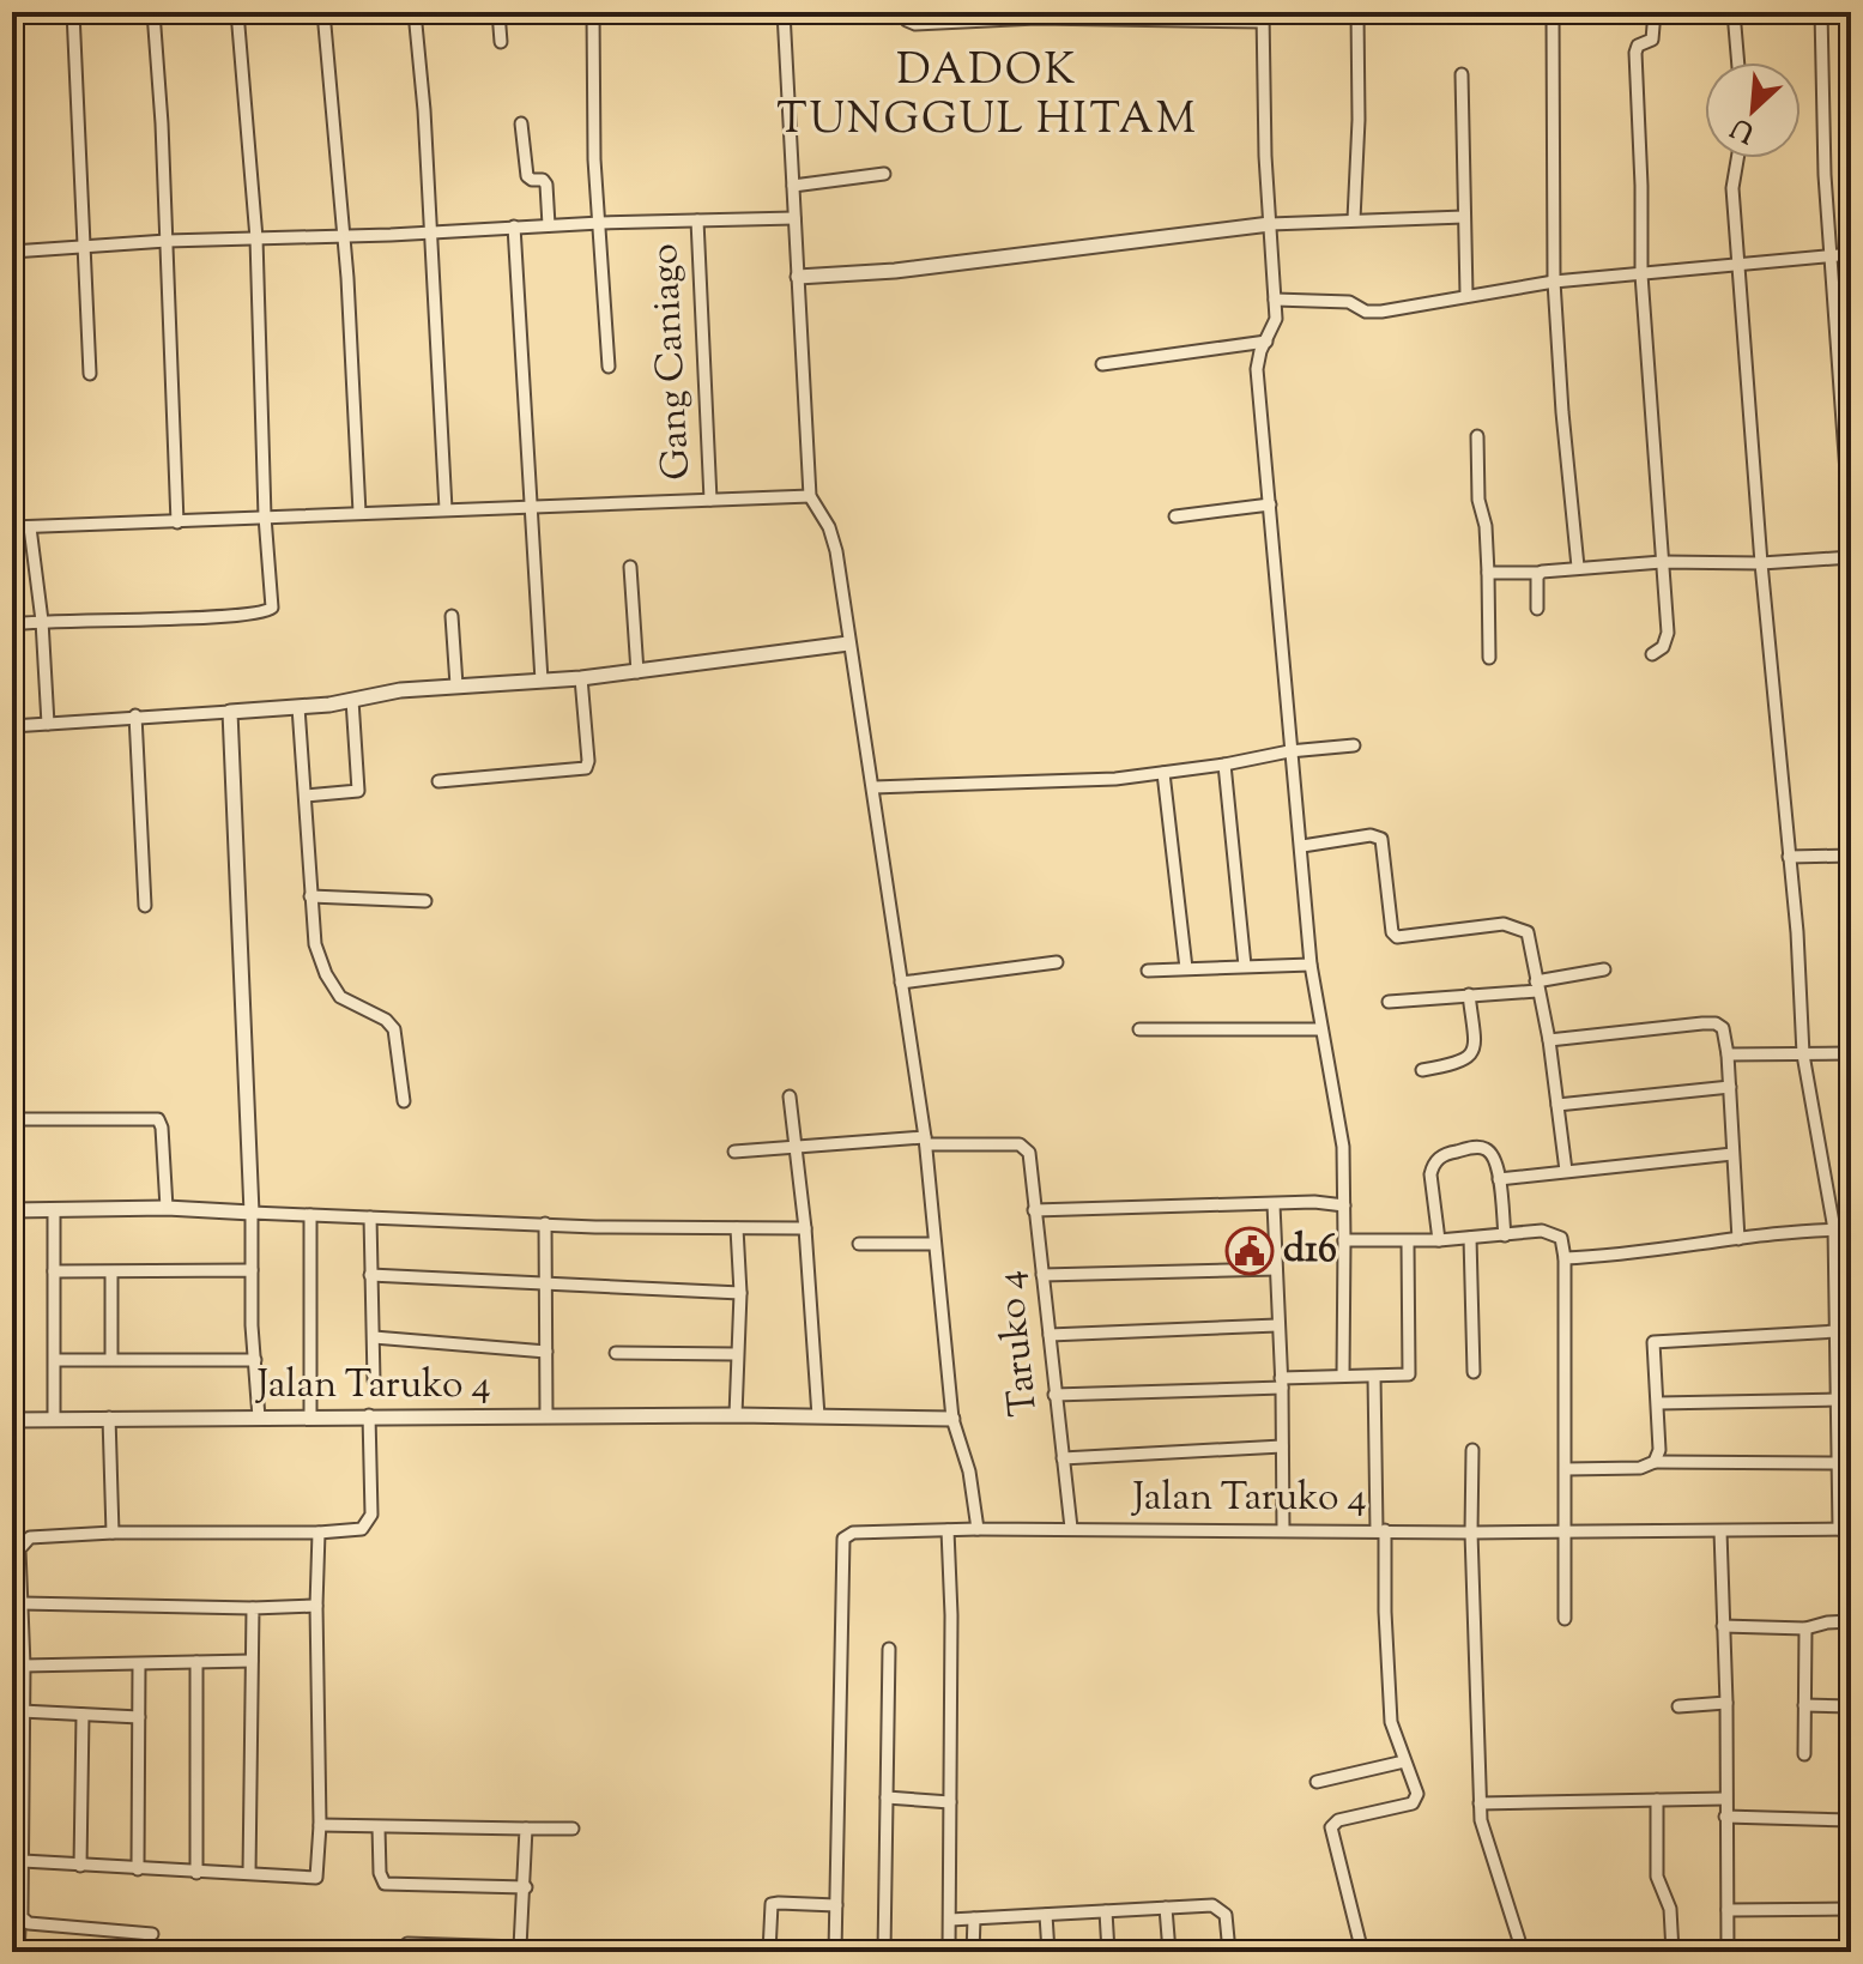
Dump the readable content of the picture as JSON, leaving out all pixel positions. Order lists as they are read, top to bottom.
{
  "streets": {
    "street": ["Gang Caniago", "Taruko 4", "Jalan Taruko 4"]
  },
  "crossings": [
    ["Taruko 4", "Jalan Taruko 4"]
  ],
  "districts": ["DADOK TUNGGUL HITAM"],
  "places": {
    "public building": ["d16"]
  },
  "north": "bottom left"
}
